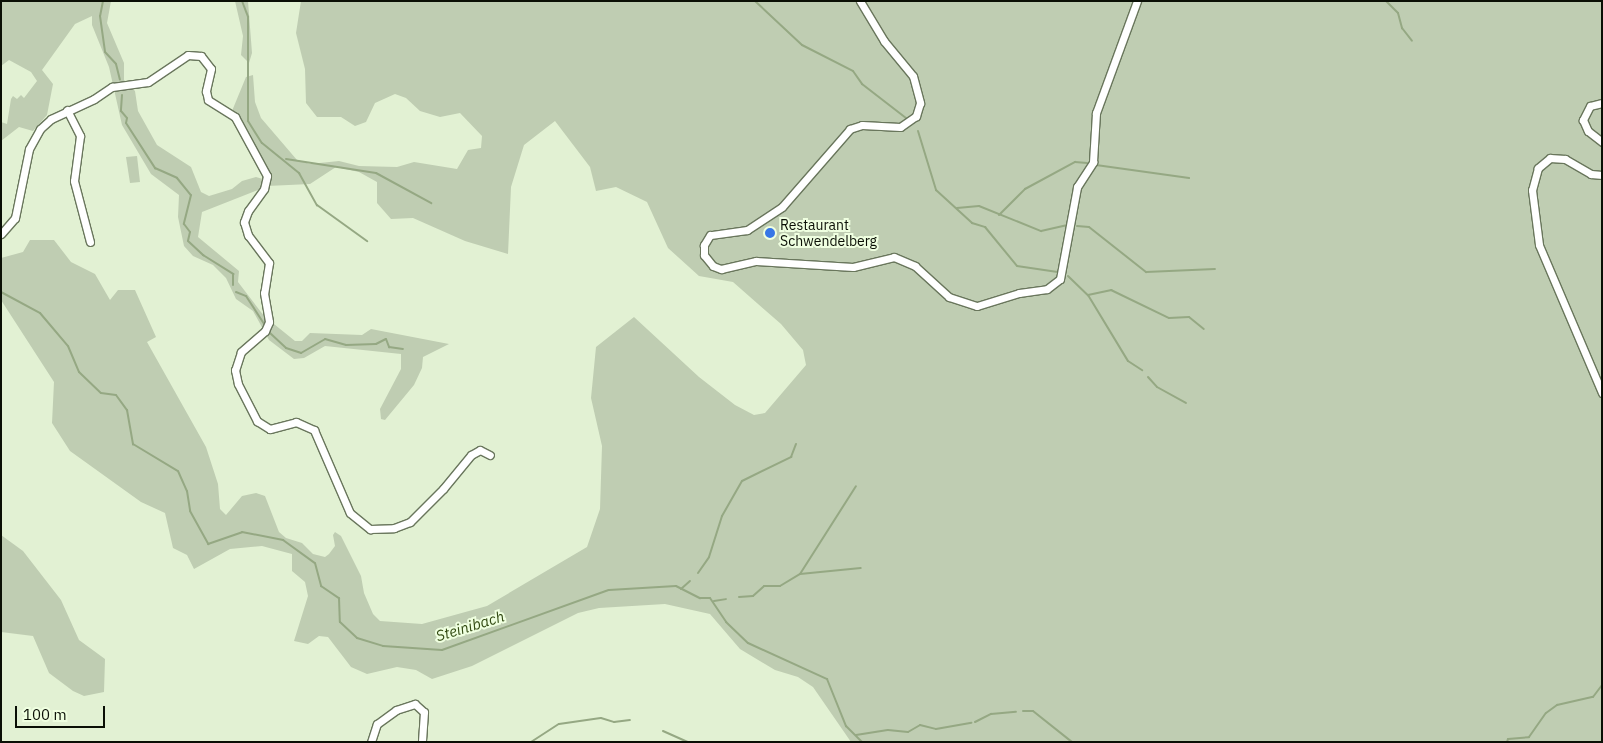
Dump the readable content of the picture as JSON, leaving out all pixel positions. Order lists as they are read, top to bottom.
{
  "water": ["Steinibach"],
  "places": ["Restaurant Schwendelberg"],
  "scale_bar": "100 m"
}
